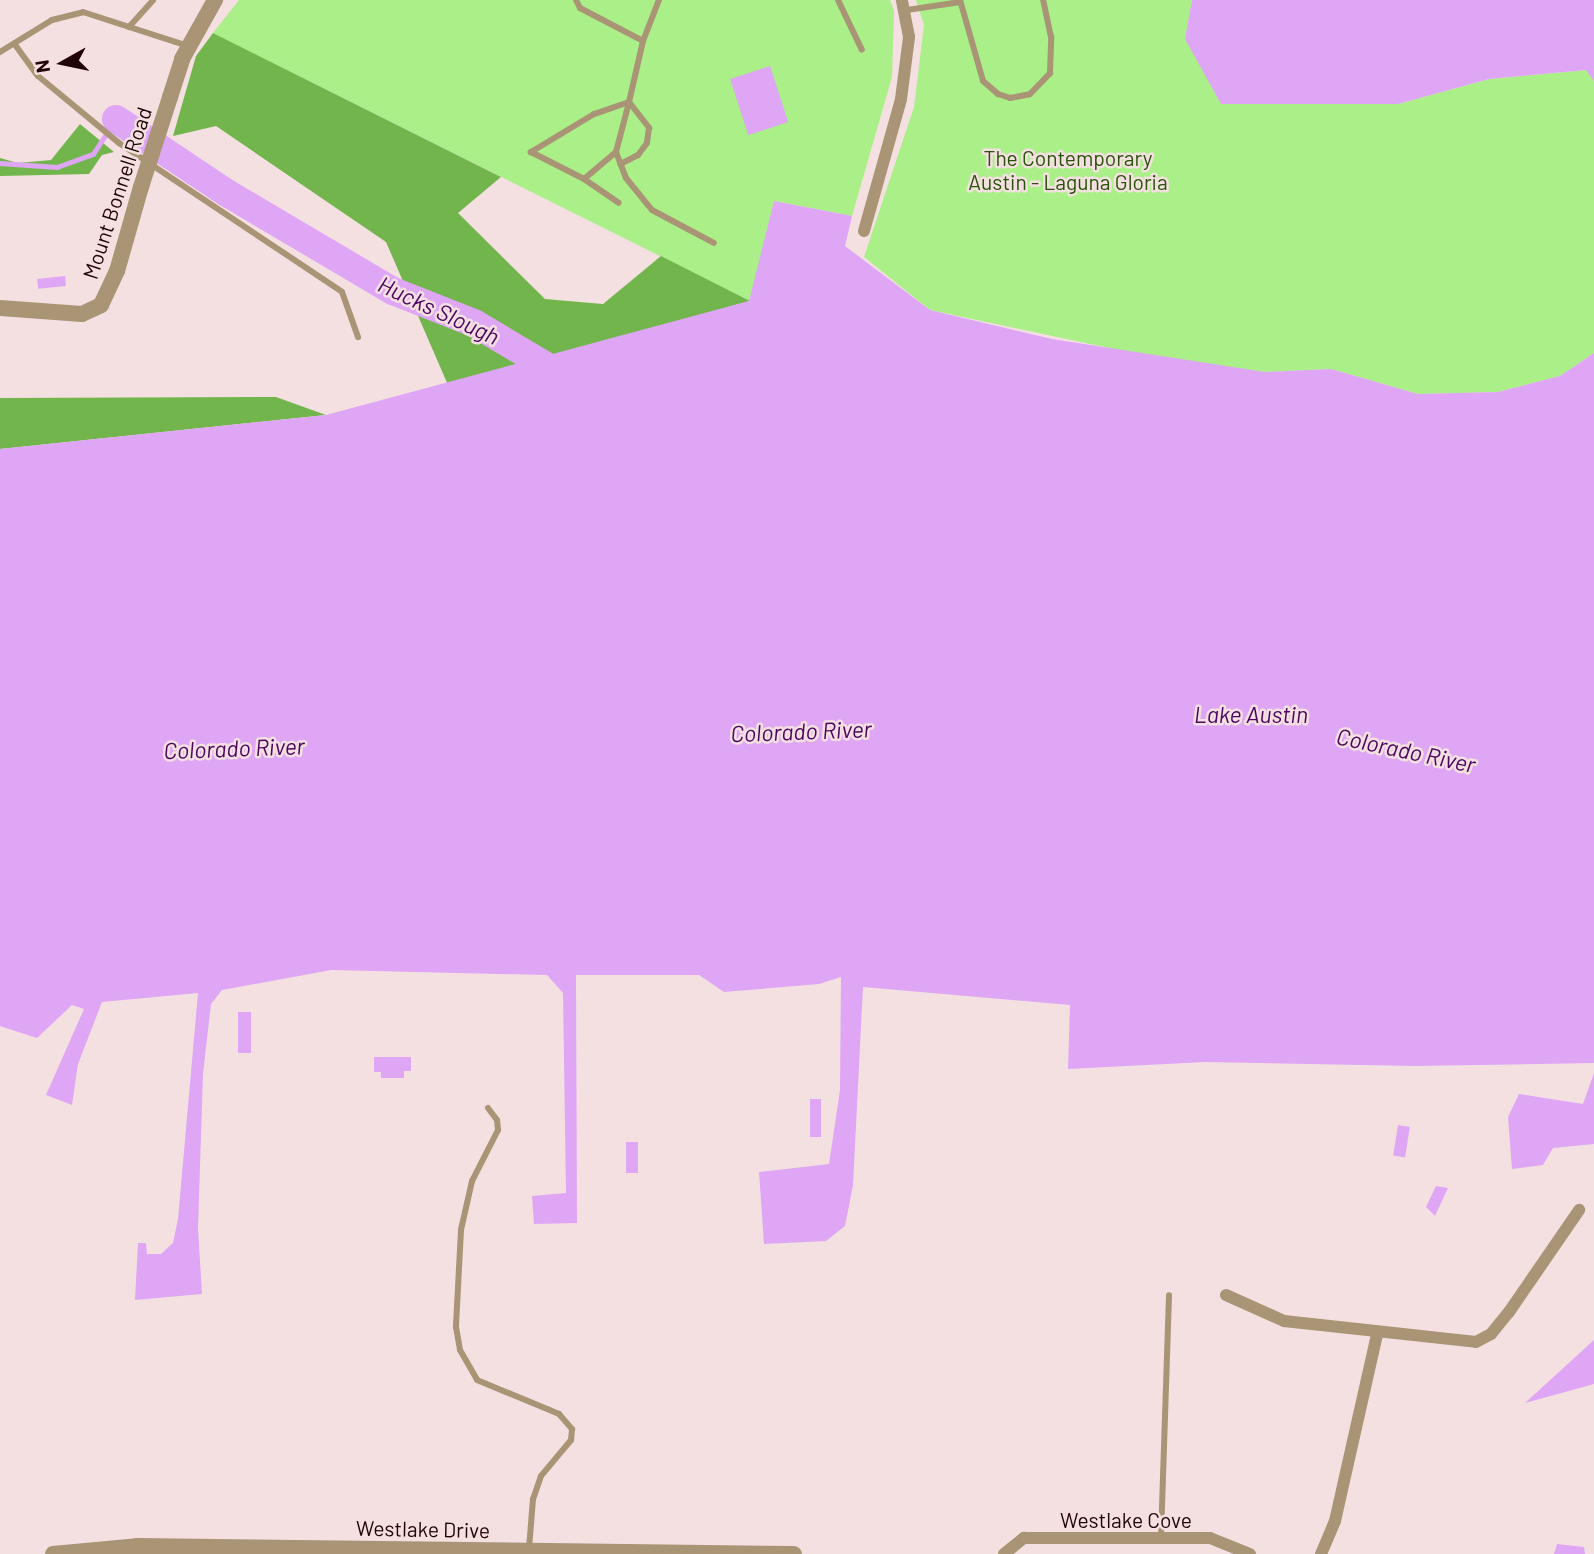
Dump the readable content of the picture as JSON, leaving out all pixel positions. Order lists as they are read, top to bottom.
{
  "streets": {
    "street": ["Mount Bonnell Road", "Westlake Cove", "Westlake Drive"]
  },
  "water": ["Hucks Slough", "Lake Austin", "Colorado River"],
  "parks": ["The Contemporary Austin - Laguna Gloria"],
  "north": "left"
}
